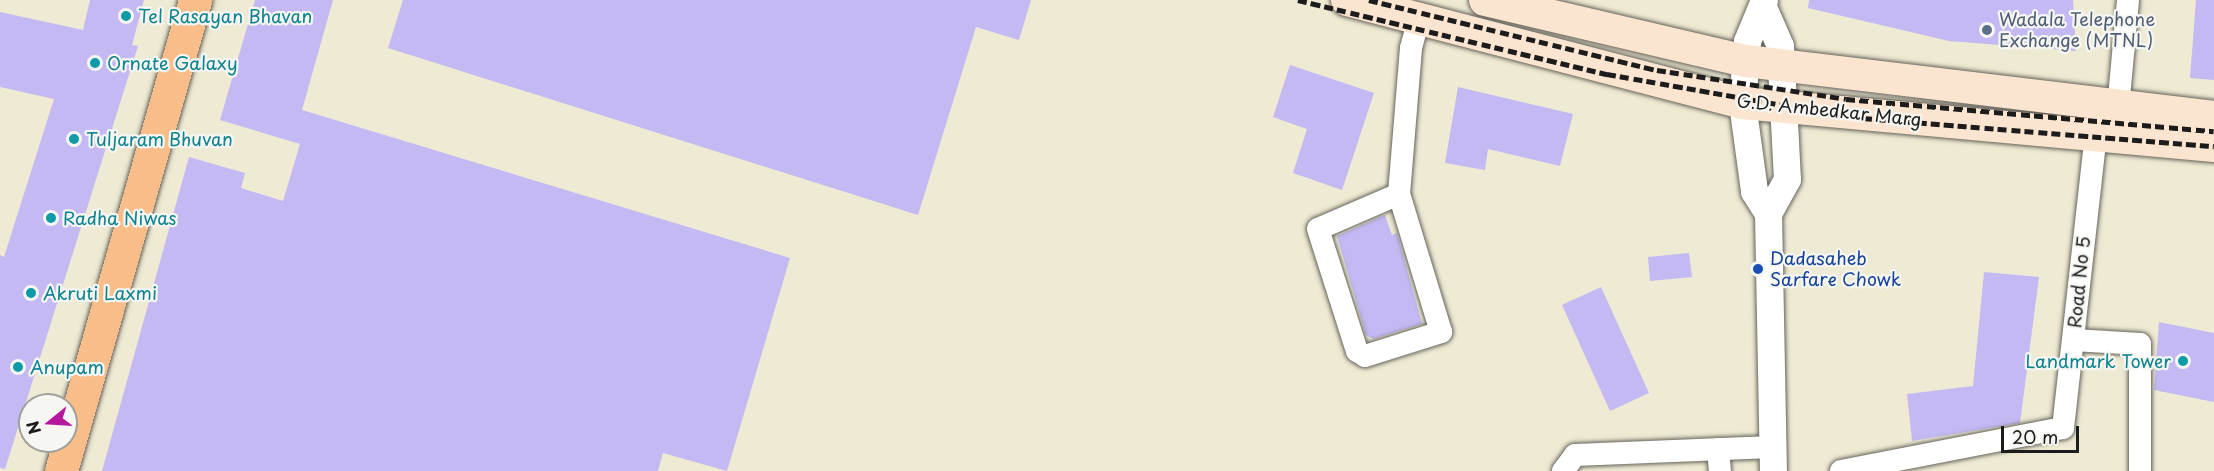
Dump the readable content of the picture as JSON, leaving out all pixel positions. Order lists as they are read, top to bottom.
{
  "streets": {
    "main road": ["G.D. Ambedkar Marg"],
    "street": ["Road No 5"]
  },
  "crossings": [
    ["G.D. Ambedkar Marg", "Road No 5"]
  ],
  "places": [
    "Tel Rasayan Bhavan",
    "Wadala Telephone Exchange (MTNL)",
    "Ornate Galaxy",
    "Tuljaram Bhuvan",
    "Radha Niwas",
    "Dadasaheb Sarfare Chowk",
    "Akruti Laxmi",
    "Landmark Tower",
    "Anupam"
  ],
  "scale_bar": "20 m",
  "north": "left"
}
